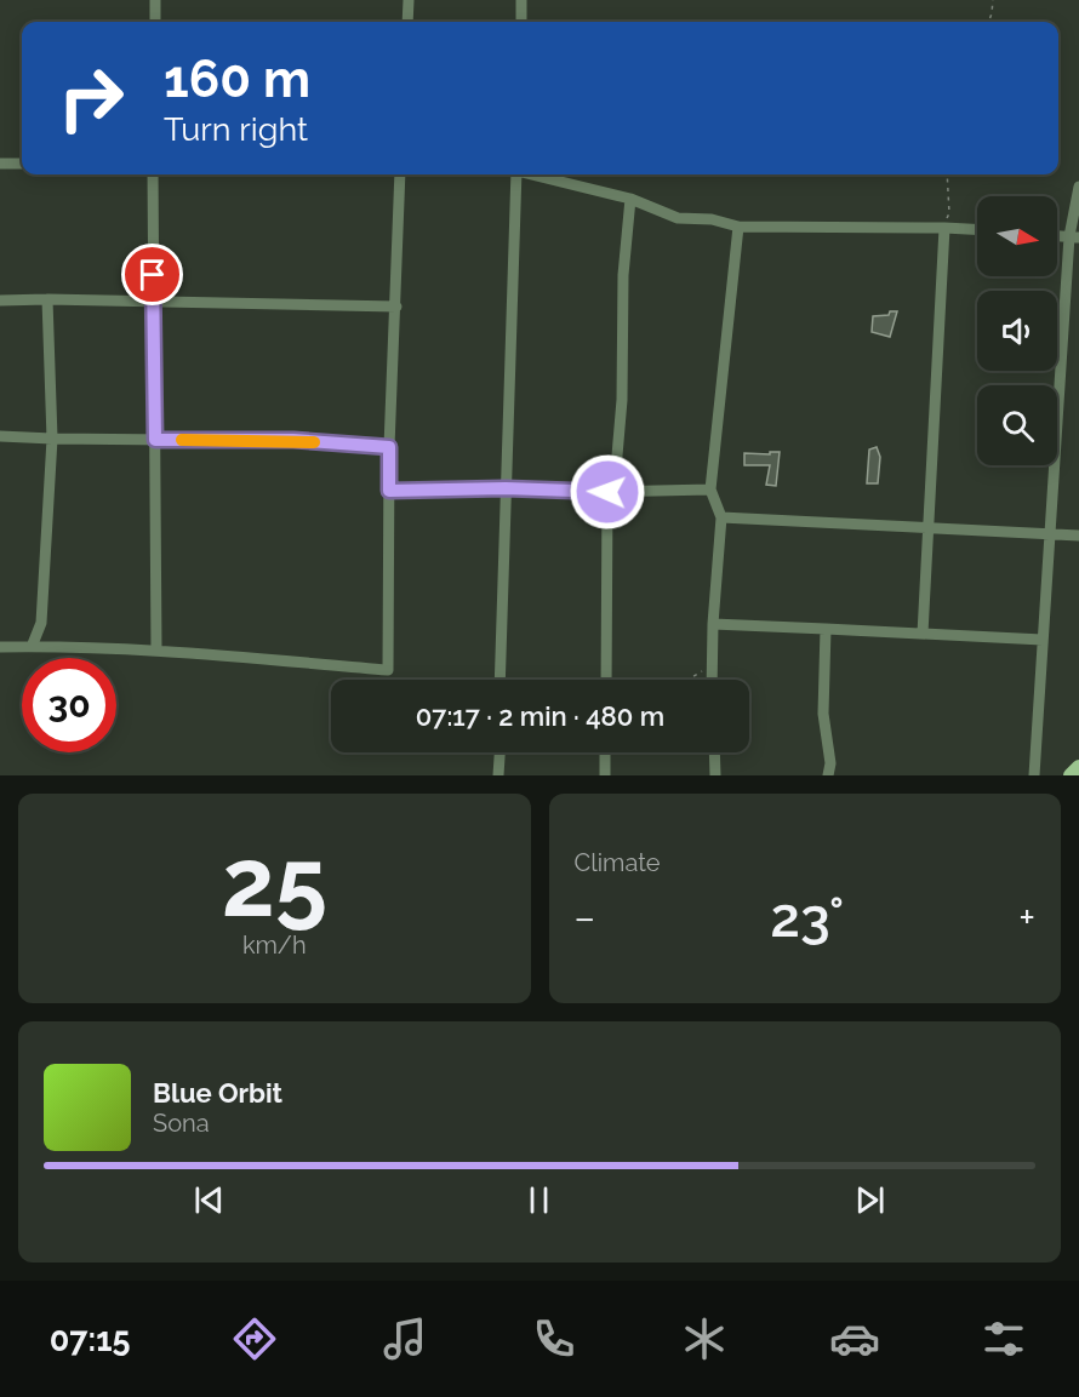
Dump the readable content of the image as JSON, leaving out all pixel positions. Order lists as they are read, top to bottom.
{
  "north": "right",
  "page": {
    "turn": ["160 m", "Turn right"],
    "limit": "30",
    "trip": "07:17 · 2 min · 480 m",
    "tile": [
      ["25", "km/h"],
      "Climate"
    ],
    "heat": ["−", "23°", "+"],
    "song": ["Blue Orbit", "Sona"],
    "tabs": "07:15"
  }
}
